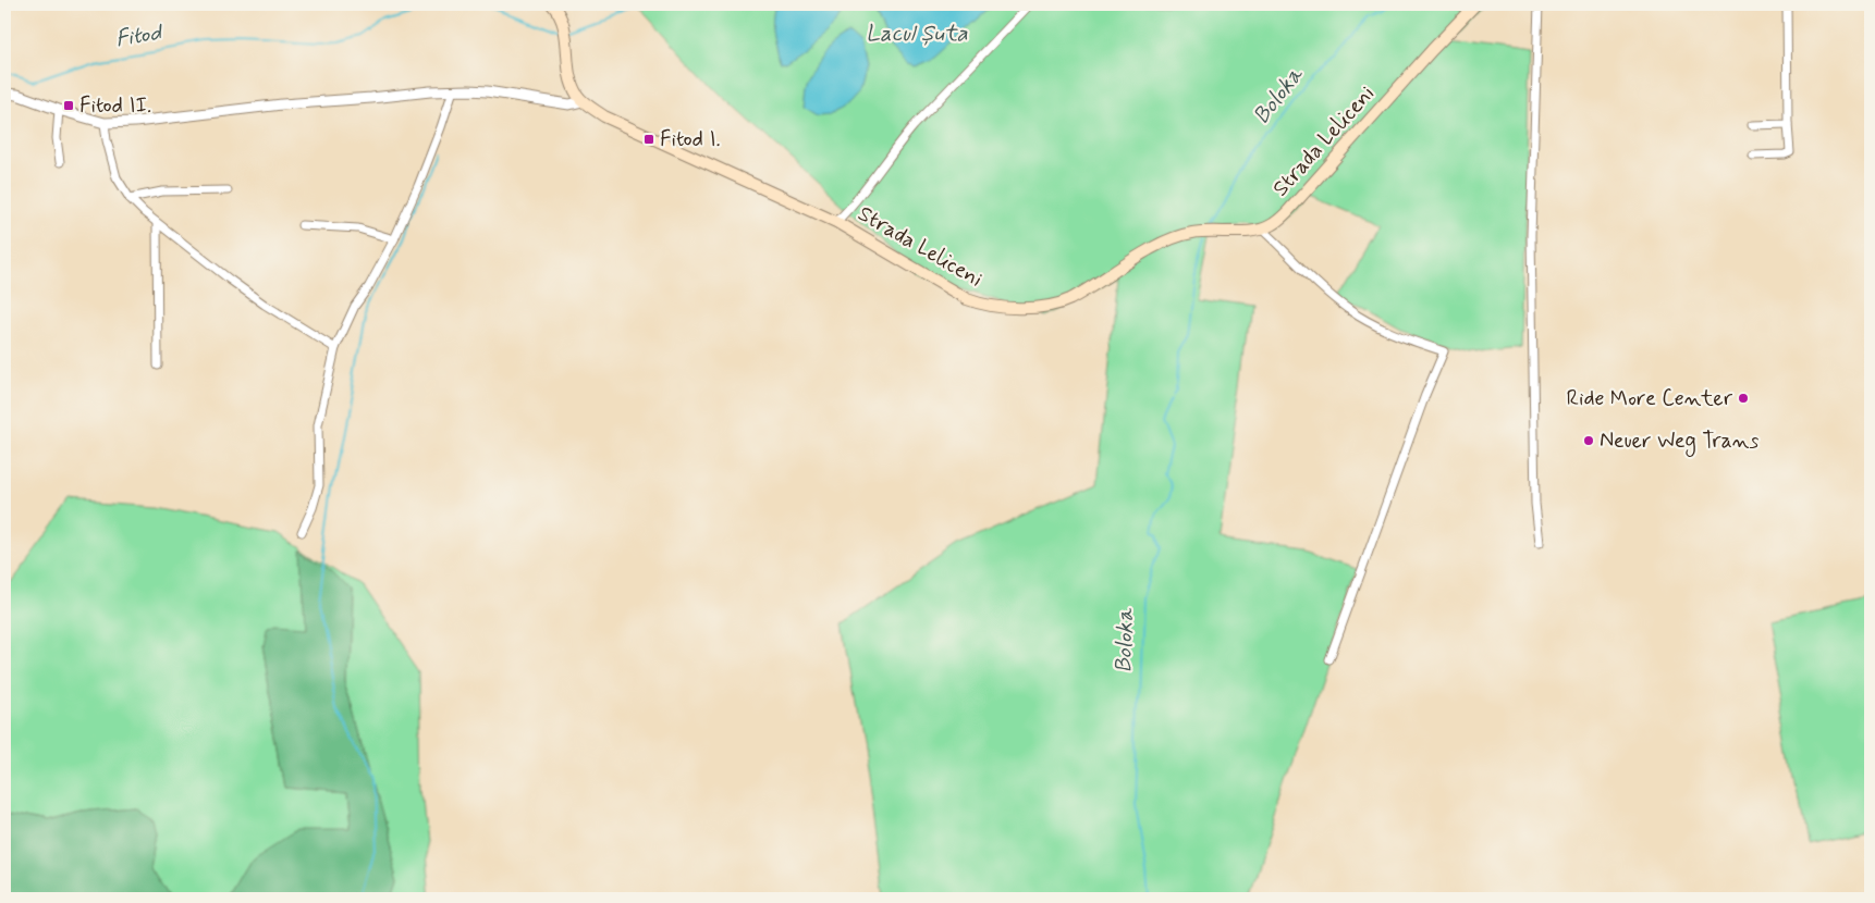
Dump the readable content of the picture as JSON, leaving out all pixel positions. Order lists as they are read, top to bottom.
{
  "streets": {
    "main road": ["Strada Leliceni"]
  },
  "water": ["Lacul Șuta", "Fitod", "Boloka"],
  "places": {
    "transit": ["Fitod II.", "Fitod I."],
    "other": ["Ride More Center", "Neuer Weg Trans"]
  }
}
